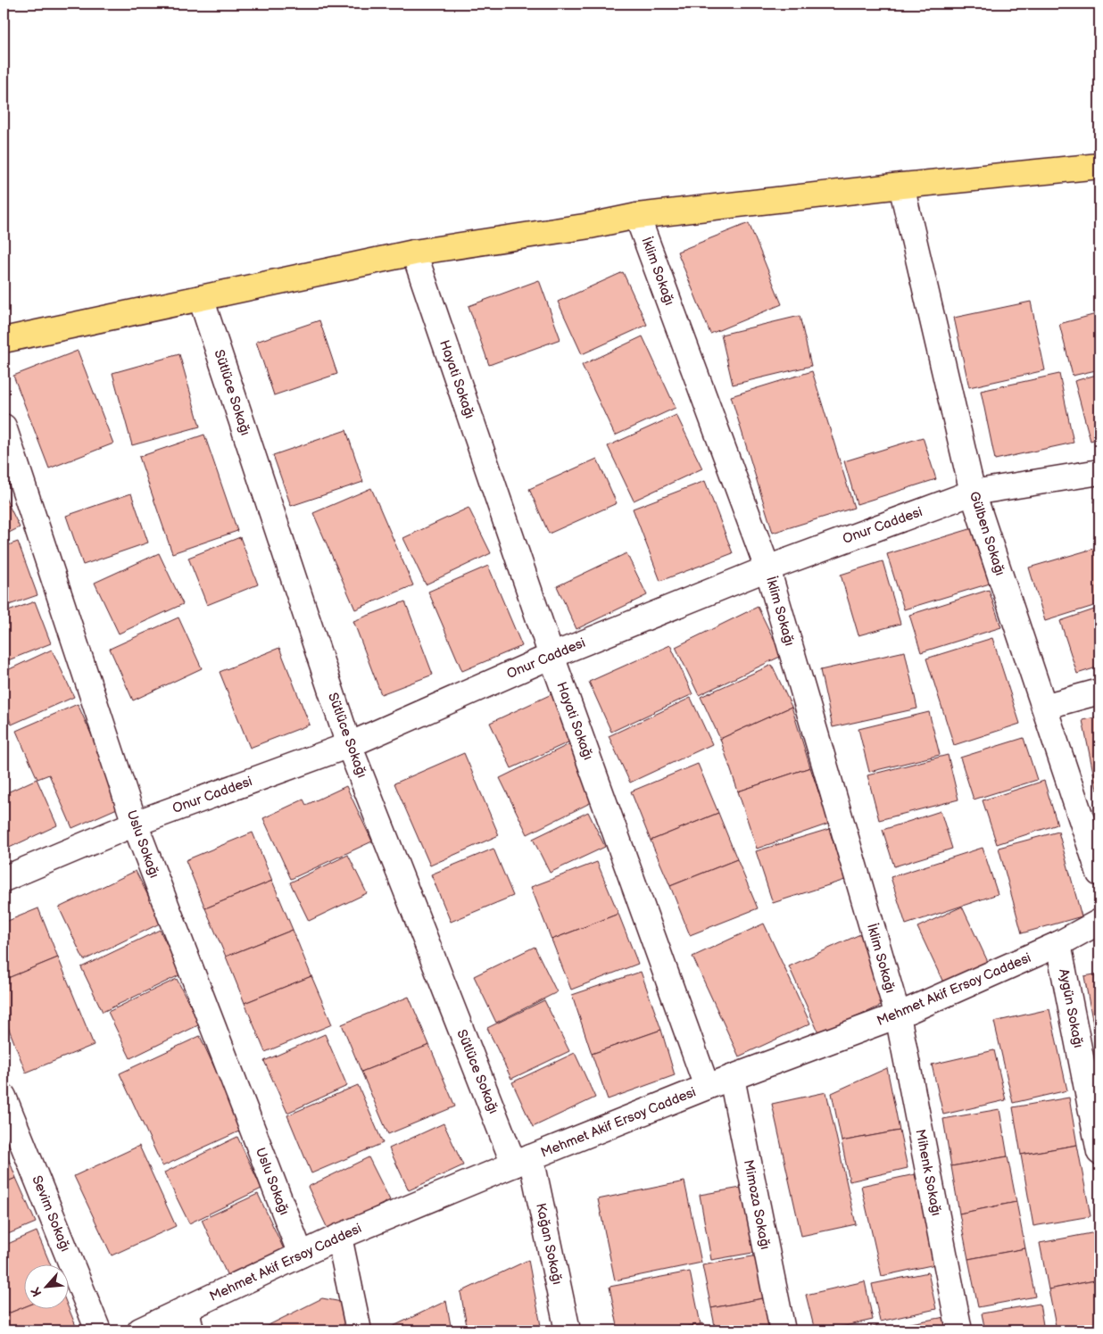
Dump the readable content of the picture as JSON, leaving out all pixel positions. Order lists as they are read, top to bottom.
{
  "streets": {
    "street": [
      "İklim Sokağı",
      "Hayati Sokağı",
      "Sütlüce Sokağı",
      "Onur Caddesi",
      "Gülben Sokağı",
      "Uslu Sokağı",
      "Mehmet Akif Ersoy Caddesi",
      "Aygün Sokağı",
      "Mihenk Sokağı",
      "Mimoza Sokağı",
      "Sevim Sokağı",
      "Kağan Sokağı"
    ]
  },
  "crossings": [
    ["İklim Sokağı", "Onur Caddesi"],
    ["İklim Sokağı", "Mehmet Akif Ersoy Caddesi"],
    ["İklim Sokağı", "Mihenk Sokağı"],
    ["Hayati Sokağı", "Onur Caddesi"],
    ["Hayati Sokağı", "Mehmet Akif Ersoy Caddesi"],
    ["Sütlüce Sokağı", "Onur Caddesi"],
    ["Sütlüce Sokağı", "Mehmet Akif Ersoy Caddesi"],
    ["Sütlüce Sokağı", "Kağan Sokağı"],
    ["Onur Caddesi", "Gülben Sokağı"],
    ["Onur Caddesi", "Uslu Sokağı"],
    ["Uslu Sokağı", "Mehmet Akif Ersoy Caddesi"],
    ["Mehmet Akif Ersoy Caddesi", "Aygün Sokağı"],
    ["Mehmet Akif Ersoy Caddesi", "Mihenk Sokağı"],
    ["Mehmet Akif Ersoy Caddesi", "Mimoza Sokağı"],
    ["Mehmet Akif Ersoy Caddesi", "Kağan Sokağı"]
  ],
  "north": "bottom left"
}
